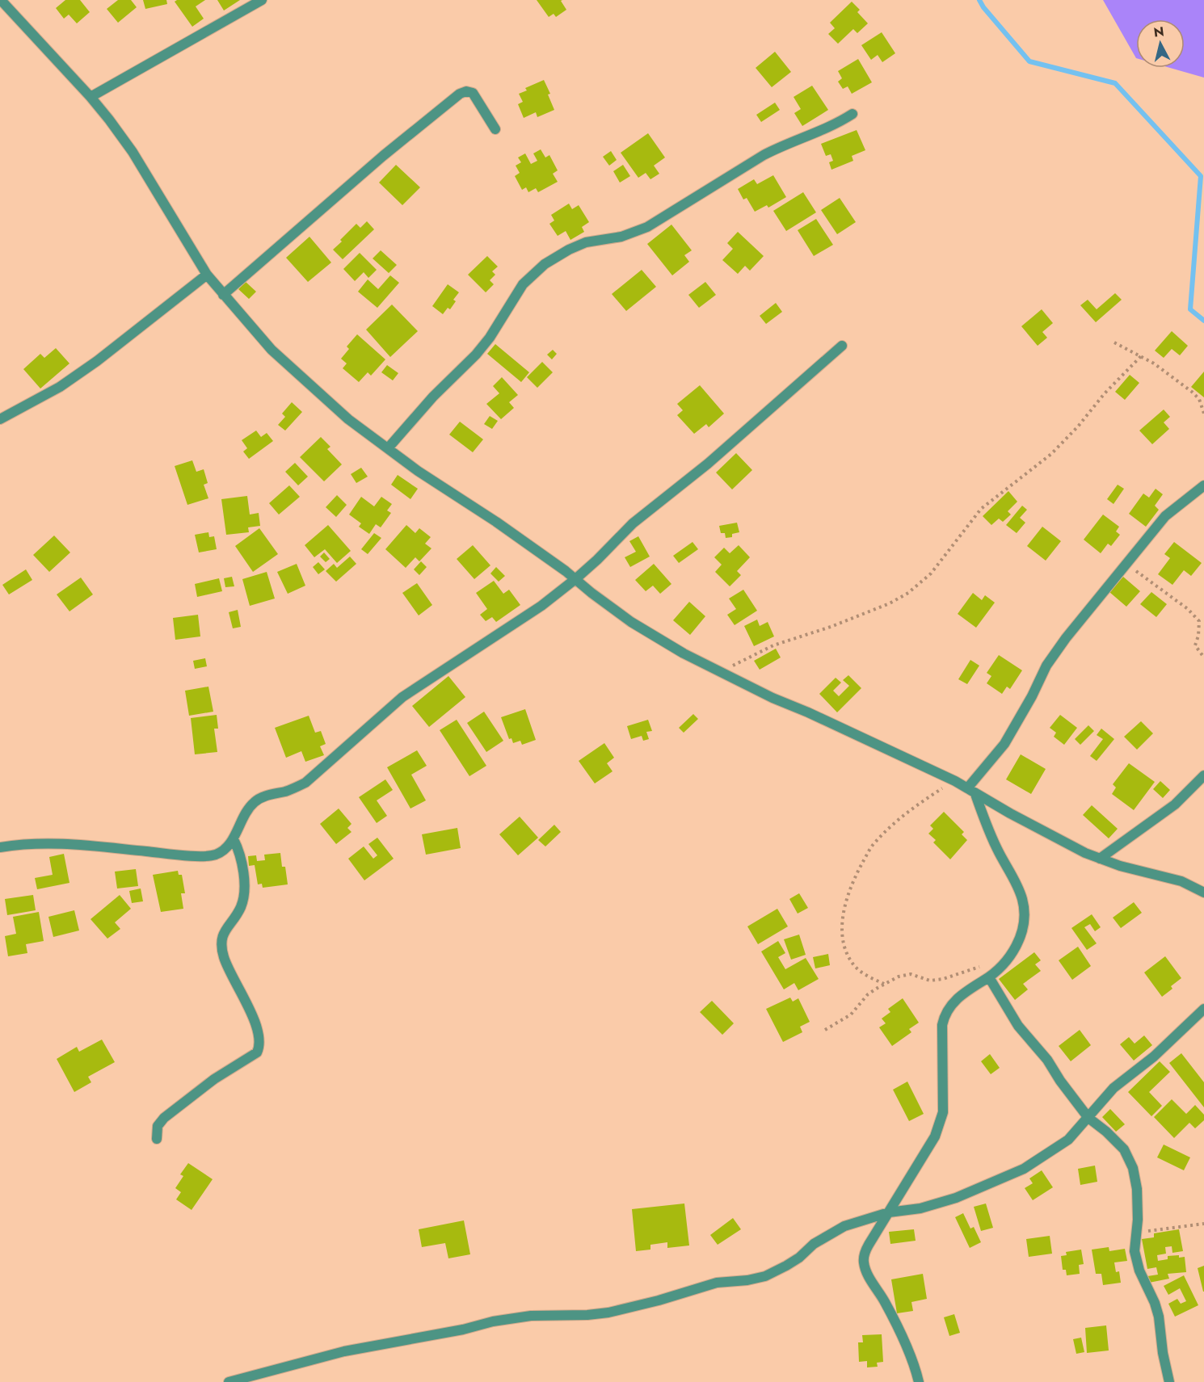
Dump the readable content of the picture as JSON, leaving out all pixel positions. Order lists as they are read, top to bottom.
{
  "north": "top"
}
